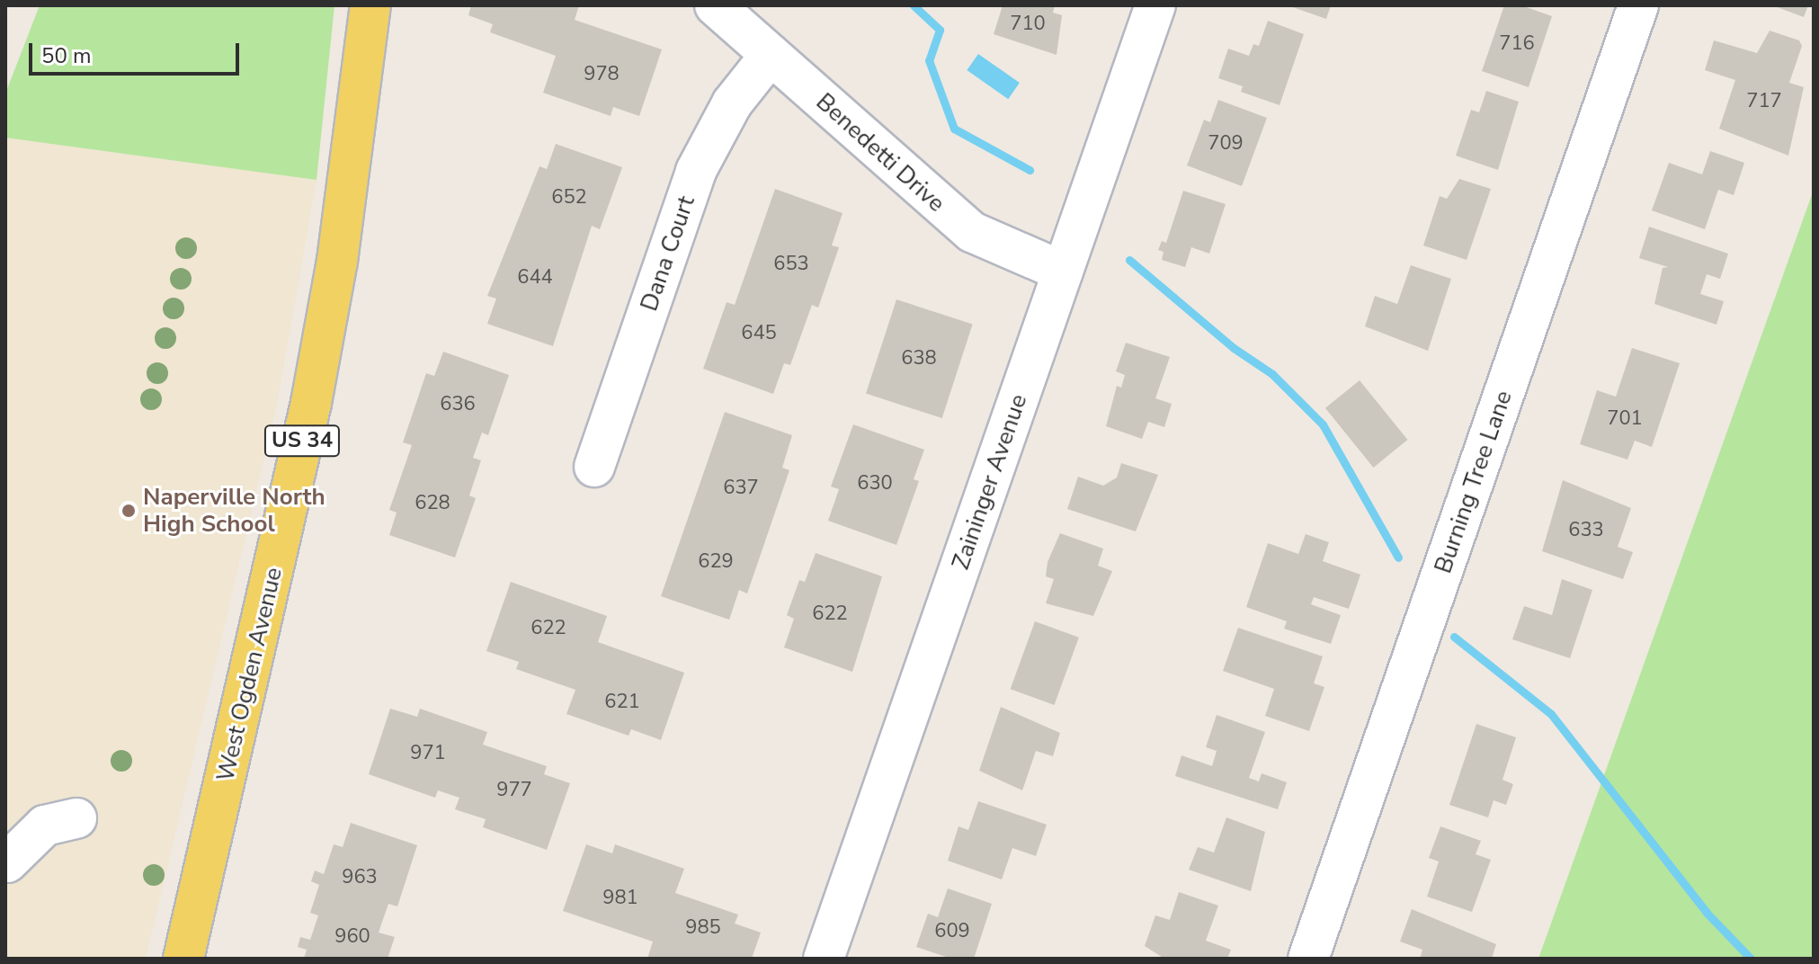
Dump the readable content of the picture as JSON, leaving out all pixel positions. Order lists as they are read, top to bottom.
{
  "streets": {
    "main road": ["US 34", "West Ogden Avenue"],
    "street": [
      "Benedetti Drive",
      "Dana Court",
      "Zaininger Avenue",
      "Burning Tree Lane"
    ]
  },
  "crossings": [
    ["Benedetti Drive", "Dana Court"],
    ["Benedetti Drive", "Zaininger Avenue"]
  ],
  "places": ["Naperville North High School"],
  "house_numbers": [
    "710",
    "716",
    "978",
    "717",
    "709",
    "652",
    "653",
    "644",
    "645",
    "638",
    "636",
    "701",
    "630",
    "637",
    "628",
    "633",
    "629",
    "622",
    "622",
    "621",
    "971",
    "977",
    "963",
    "981",
    "985",
    "609",
    "960"
  ],
  "scale_bar": "50 m"
}
